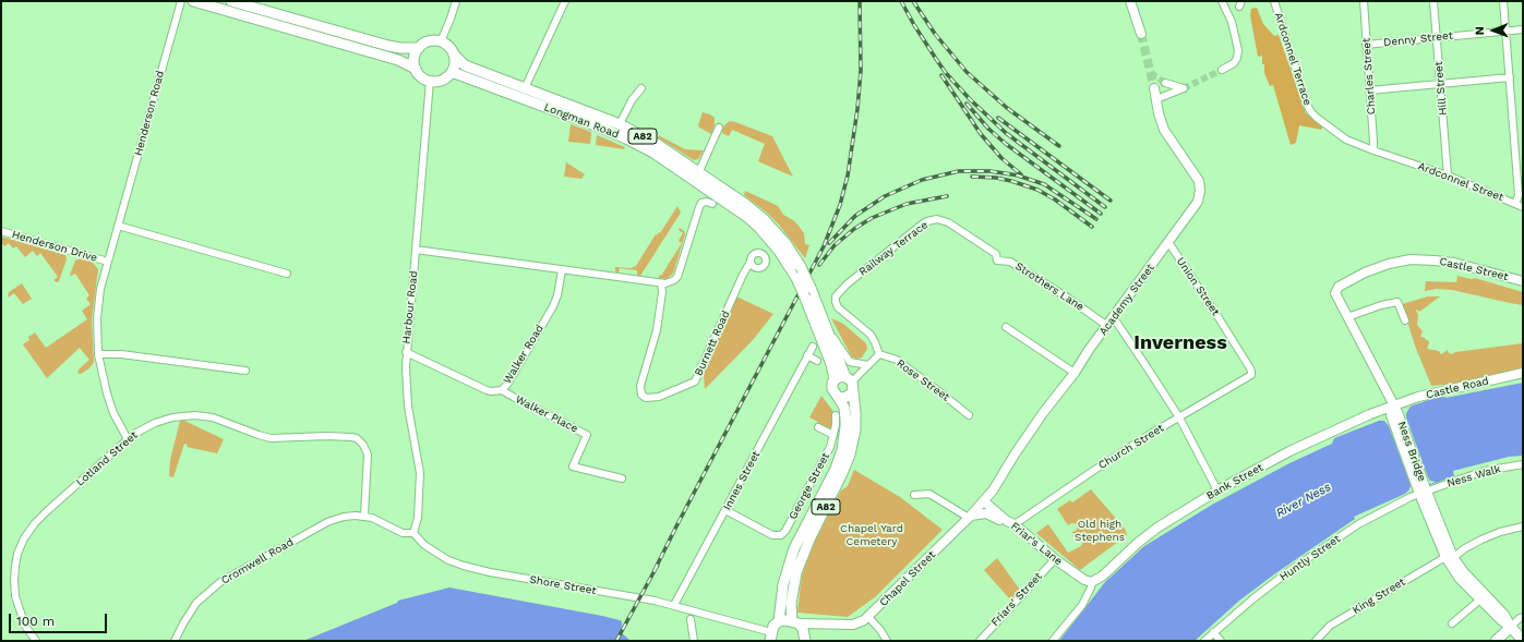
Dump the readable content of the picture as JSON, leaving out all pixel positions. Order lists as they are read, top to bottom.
{
  "streets": {
    "highway": ["Longman Road", "A82"],
    "main road": [
      "Castle Street",
      "Academy Street",
      "Castle Road",
      "Ness Bridge",
      "Bank Street",
      "Friar's Lane",
      "Chapel Street"
    ],
    "street": [
      "Denny Street",
      "Ardconnel Terrace",
      "Charles Street",
      "Hill Street",
      "Henderson Road",
      "Ardconnel Street",
      "Henderson Drive",
      "Railway Terrace",
      "Strothers Lane",
      "Union Street",
      "Harbour Road",
      "Burnett Road",
      "Walker Road",
      "Rose Street",
      "Walker Place",
      "Church Street",
      "Lotland Street",
      "Ness Walk",
      "Innes Street",
      "George Street",
      "Huntly Street",
      "Cromwell Road",
      "Shore Street",
      "King Street",
      "Friars' Street"
    ]
  },
  "crossings": [
    ["Denny Street", "Charles Street"],
    ["Denny Street", "Hill Street"],
    ["Ardconnel Terrace", "Charles Street"],
    ["Ardconnel Terrace", "Ardconnel Street"],
    ["Charles Street", "Ardconnel Street"],
    ["Hill Street", "Ardconnel Street"],
    ["Henderson Road", "Henderson Drive"],
    ["Henderson Road", "Lotland Street"],
    ["Longman Road", "A82"],
    ["Longman Road", "Harbour Road"],
    ["A82", "Harbour Road"],
    ["A82", "Chapel Street"],
    ["A82", "Shore Street"],
    ["Railway Terrace", "Strothers Lane"],
    ["Railway Terrace", "Rose Street"],
    ["Castle Street", "Ness Bridge"],
    ["Strothers Lane", "Academy Street"],
    ["Union Street", "Academy Street"],
    ["Union Street", "Church Street"],
    ["Academy Street", "Friar's Lane"],
    ["Academy Street", "Chapel Street"],
    ["Harbour Road", "Walker Road"],
    ["Harbour Road", "Shore Street"],
    ["Walker Road", "Walker Place"],
    ["Castle Road", "Ness Bridge"],
    ["Castle Road", "Bank Street"],
    ["Church Street", "Friar's Lane"],
    ["Ness Bridge", "Ness Walk"],
    ["Ness Bridge", "Bank Street"],
    ["Ness Bridge", "Huntly Street"],
    ["Ness Bridge", "King Street"],
    ["Lotland Street", "Cromwell Road"],
    ["Lotland Street", "Shore Street"],
    ["Ness Walk", "Huntly Street"],
    ["Innes Street", "George Street"],
    ["Innes Street", "Shore Street"],
    ["Bank Street", "Friar's Lane"],
    ["Friar's Lane", "Chapel Street"],
    ["Friar's Lane", "Friars' Street"],
    ["Cromwell Road", "Shore Street"]
  ],
  "districts": ["Inverness"],
  "water": ["River Ness"],
  "parks": ["Old high Stephens", "Chapel Yard Cemetery"],
  "scale_bar": "100 m",
  "north": "left"
}
